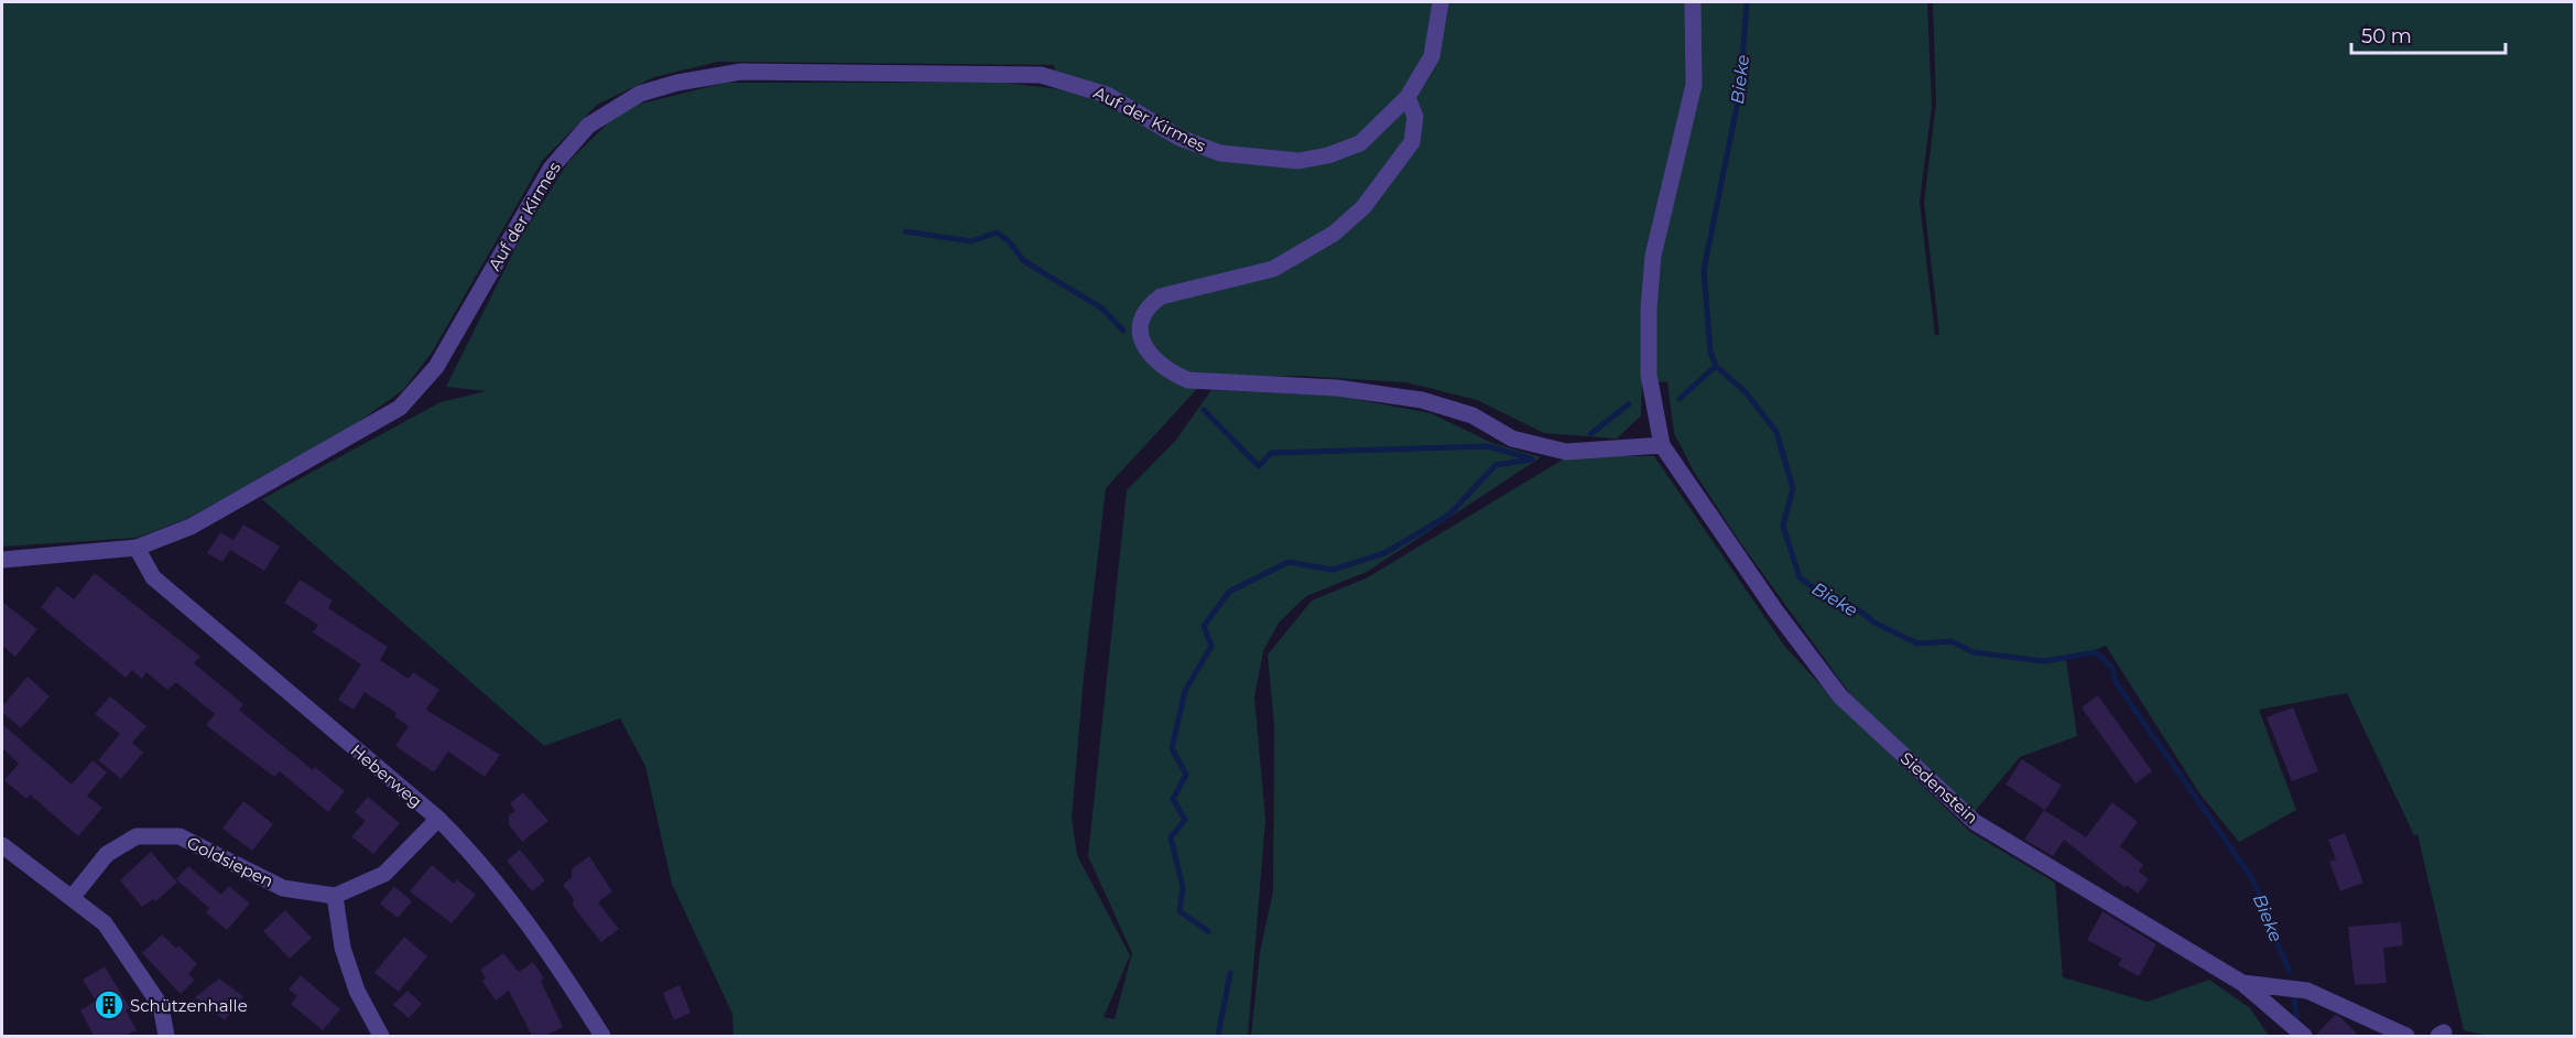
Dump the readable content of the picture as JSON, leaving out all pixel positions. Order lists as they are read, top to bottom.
{
  "streets": {
    "street": [
      "Auf der Kirmes",
      "Heberweg",
      "Siedenstein",
      "Goldsiepen"
    ]
  },
  "crossings": [
    ["Auf der Kirmes", "Heberweg"]
  ],
  "water": ["Bieke"],
  "places": {
    "building": ["Schützenhalle"]
  },
  "scale_bar": "50 m"
}
